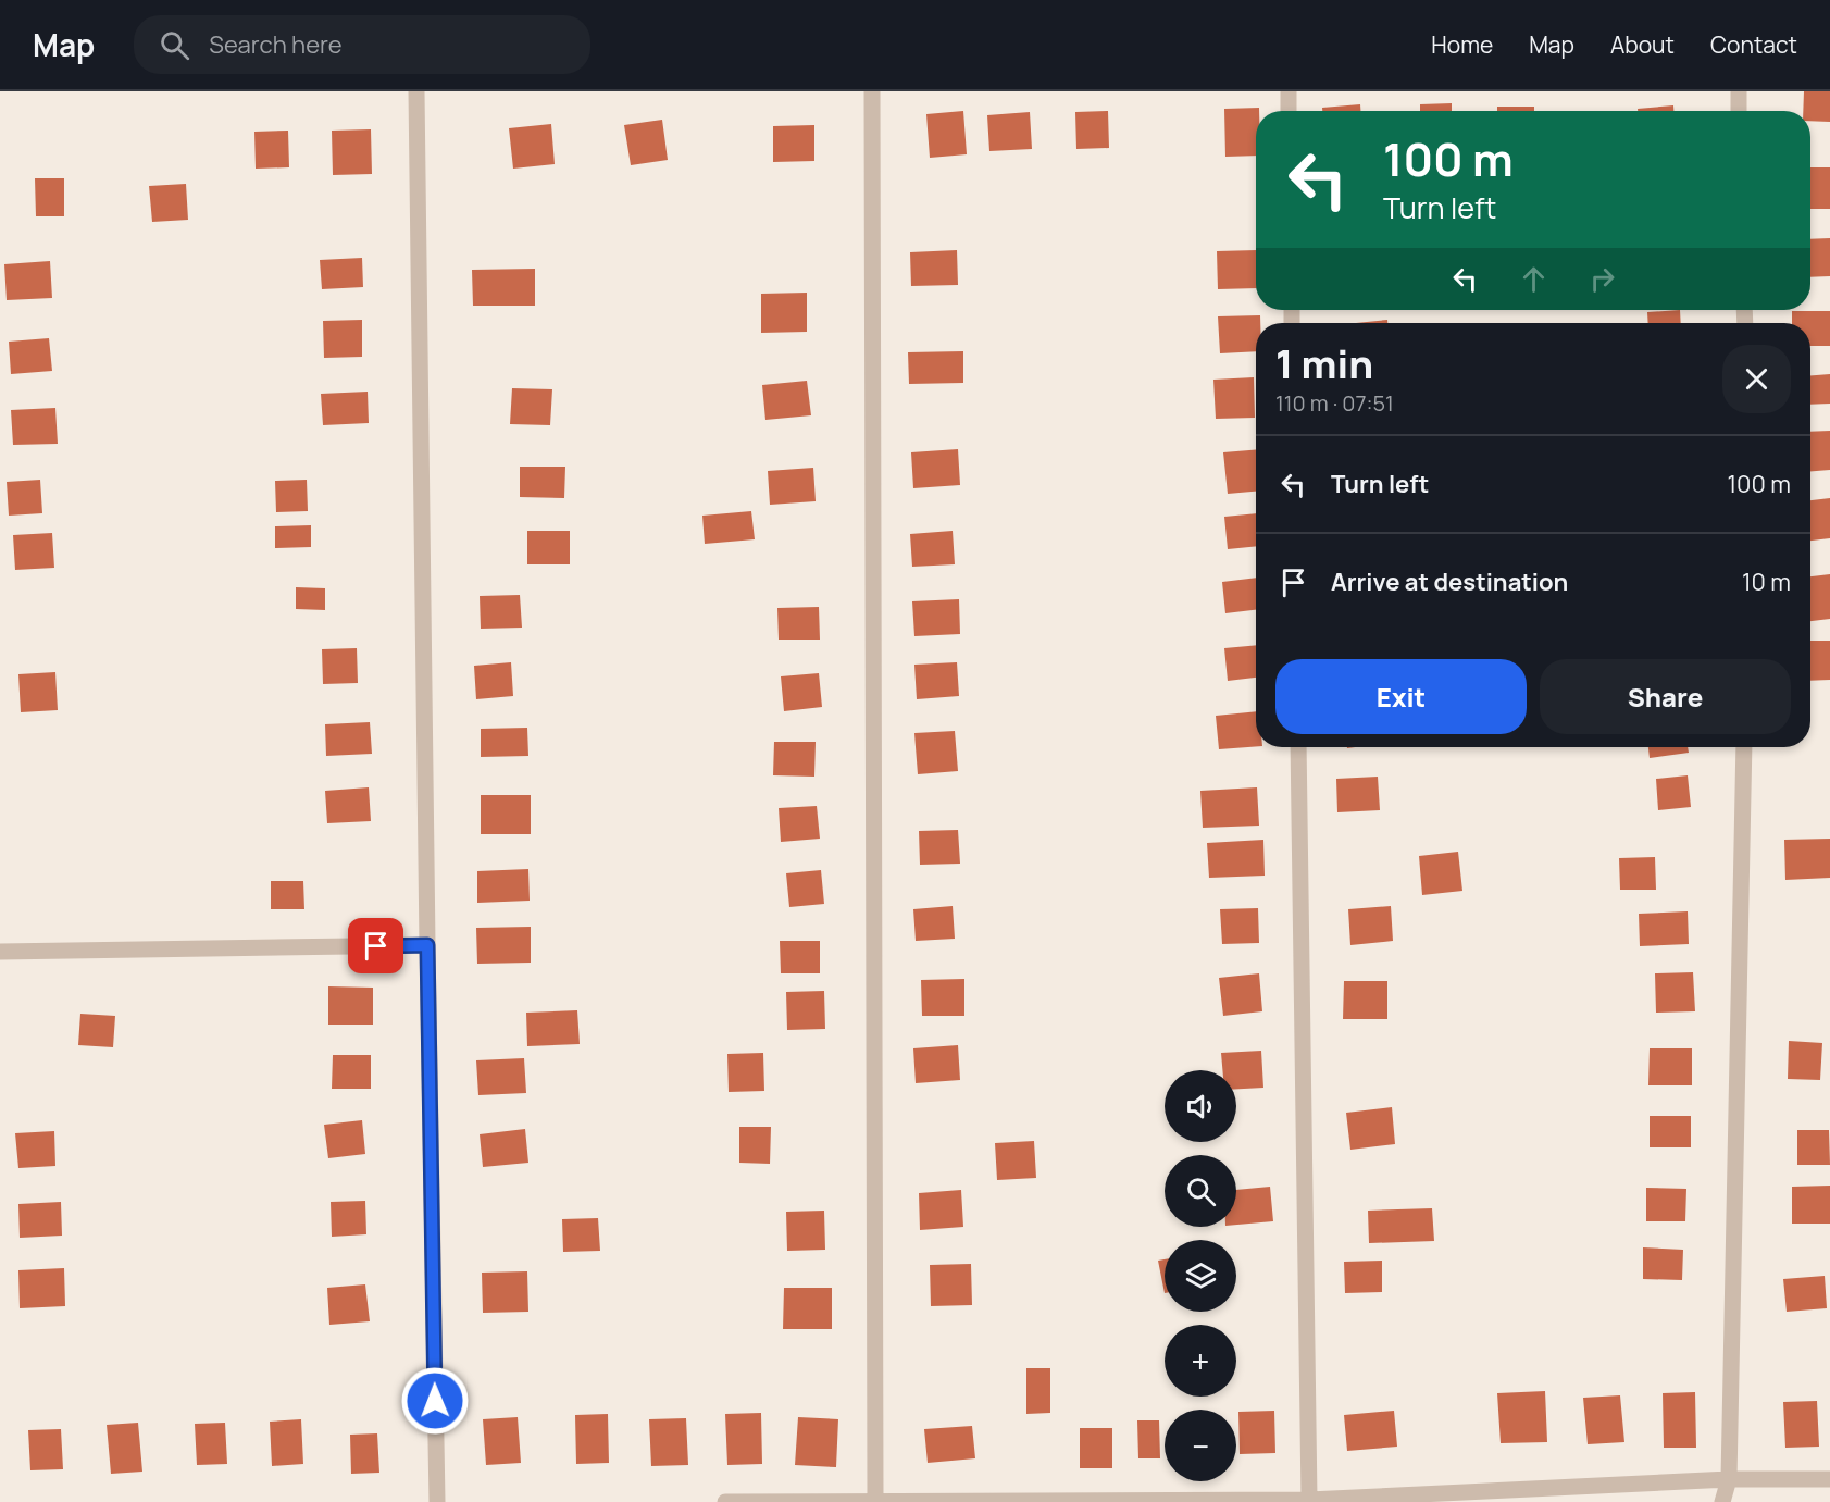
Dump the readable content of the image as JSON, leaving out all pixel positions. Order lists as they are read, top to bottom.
{
  "page": {
    "header": "Map",
    "search": "Search here",
    "nav": [
      "Home",
      "Map",
      "About",
      "Contact"
    ],
    "turn": ["100 m", "Turn left"],
    "heading": ["1 min", "110 m · 07:51"],
    "list": [
      {
        "name": "Turn left",
        "value": "100 m"
      },
      {
        "name": "Arrive at destination",
        "value": "10 m"
      }
    ],
    "buttons": ["Exit", "Share"],
    "map_buttons": ["+", "−"]
  }
}
